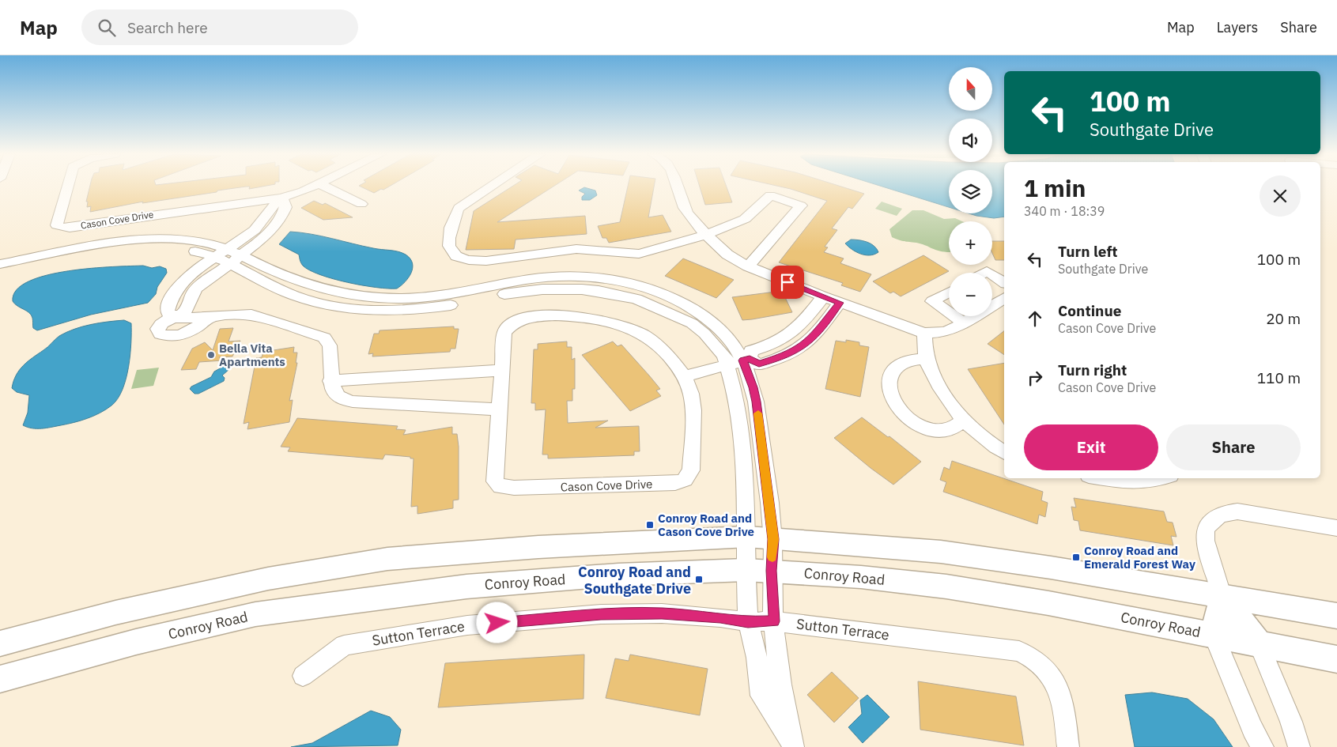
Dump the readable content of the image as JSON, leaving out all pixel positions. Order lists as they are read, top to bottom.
{
  "streets": {
    "main road": ["Conroy Road"],
    "street": ["Cason Cove Drive", "Sutton Terrace"]
  },
  "crossings": [
    ["Cason Cove Drive", "Conroy Road"],
    ["Cason Cove Drive", "Sutton Terrace"]
  ],
  "places": {
    "other": ["Bella Vita Apartments"],
    "transit": ["Conroy Road and Cason Cove Drive", "Conroy Road and Emerald Forest Way", "Conroy Road and Southgate Drive"]
  },
  "north": "top",
  "page": {
    "header": "Map",
    "search": "Search here",
    "nav": ["Map", "Layers", "Share"],
    "map_buttons": ["+", "−"],
    "turn": ["100 m", "Southgate Drive"],
    "heading": ["1 min", "340 m · 18:39"],
    "list": [
      {
        "name": "Turn left",
        "note": "Southgate Drive",
        "value": "100 m"
      },
      {
        "name": "Continue",
        "note": "Cason Cove Drive",
        "value": "20 m"
      },
      {
        "name": "Turn right",
        "note": "Cason Cove Drive",
        "value": "110 m"
      }
    ],
    "buttons": ["Exit", "Share"]
  }
}
